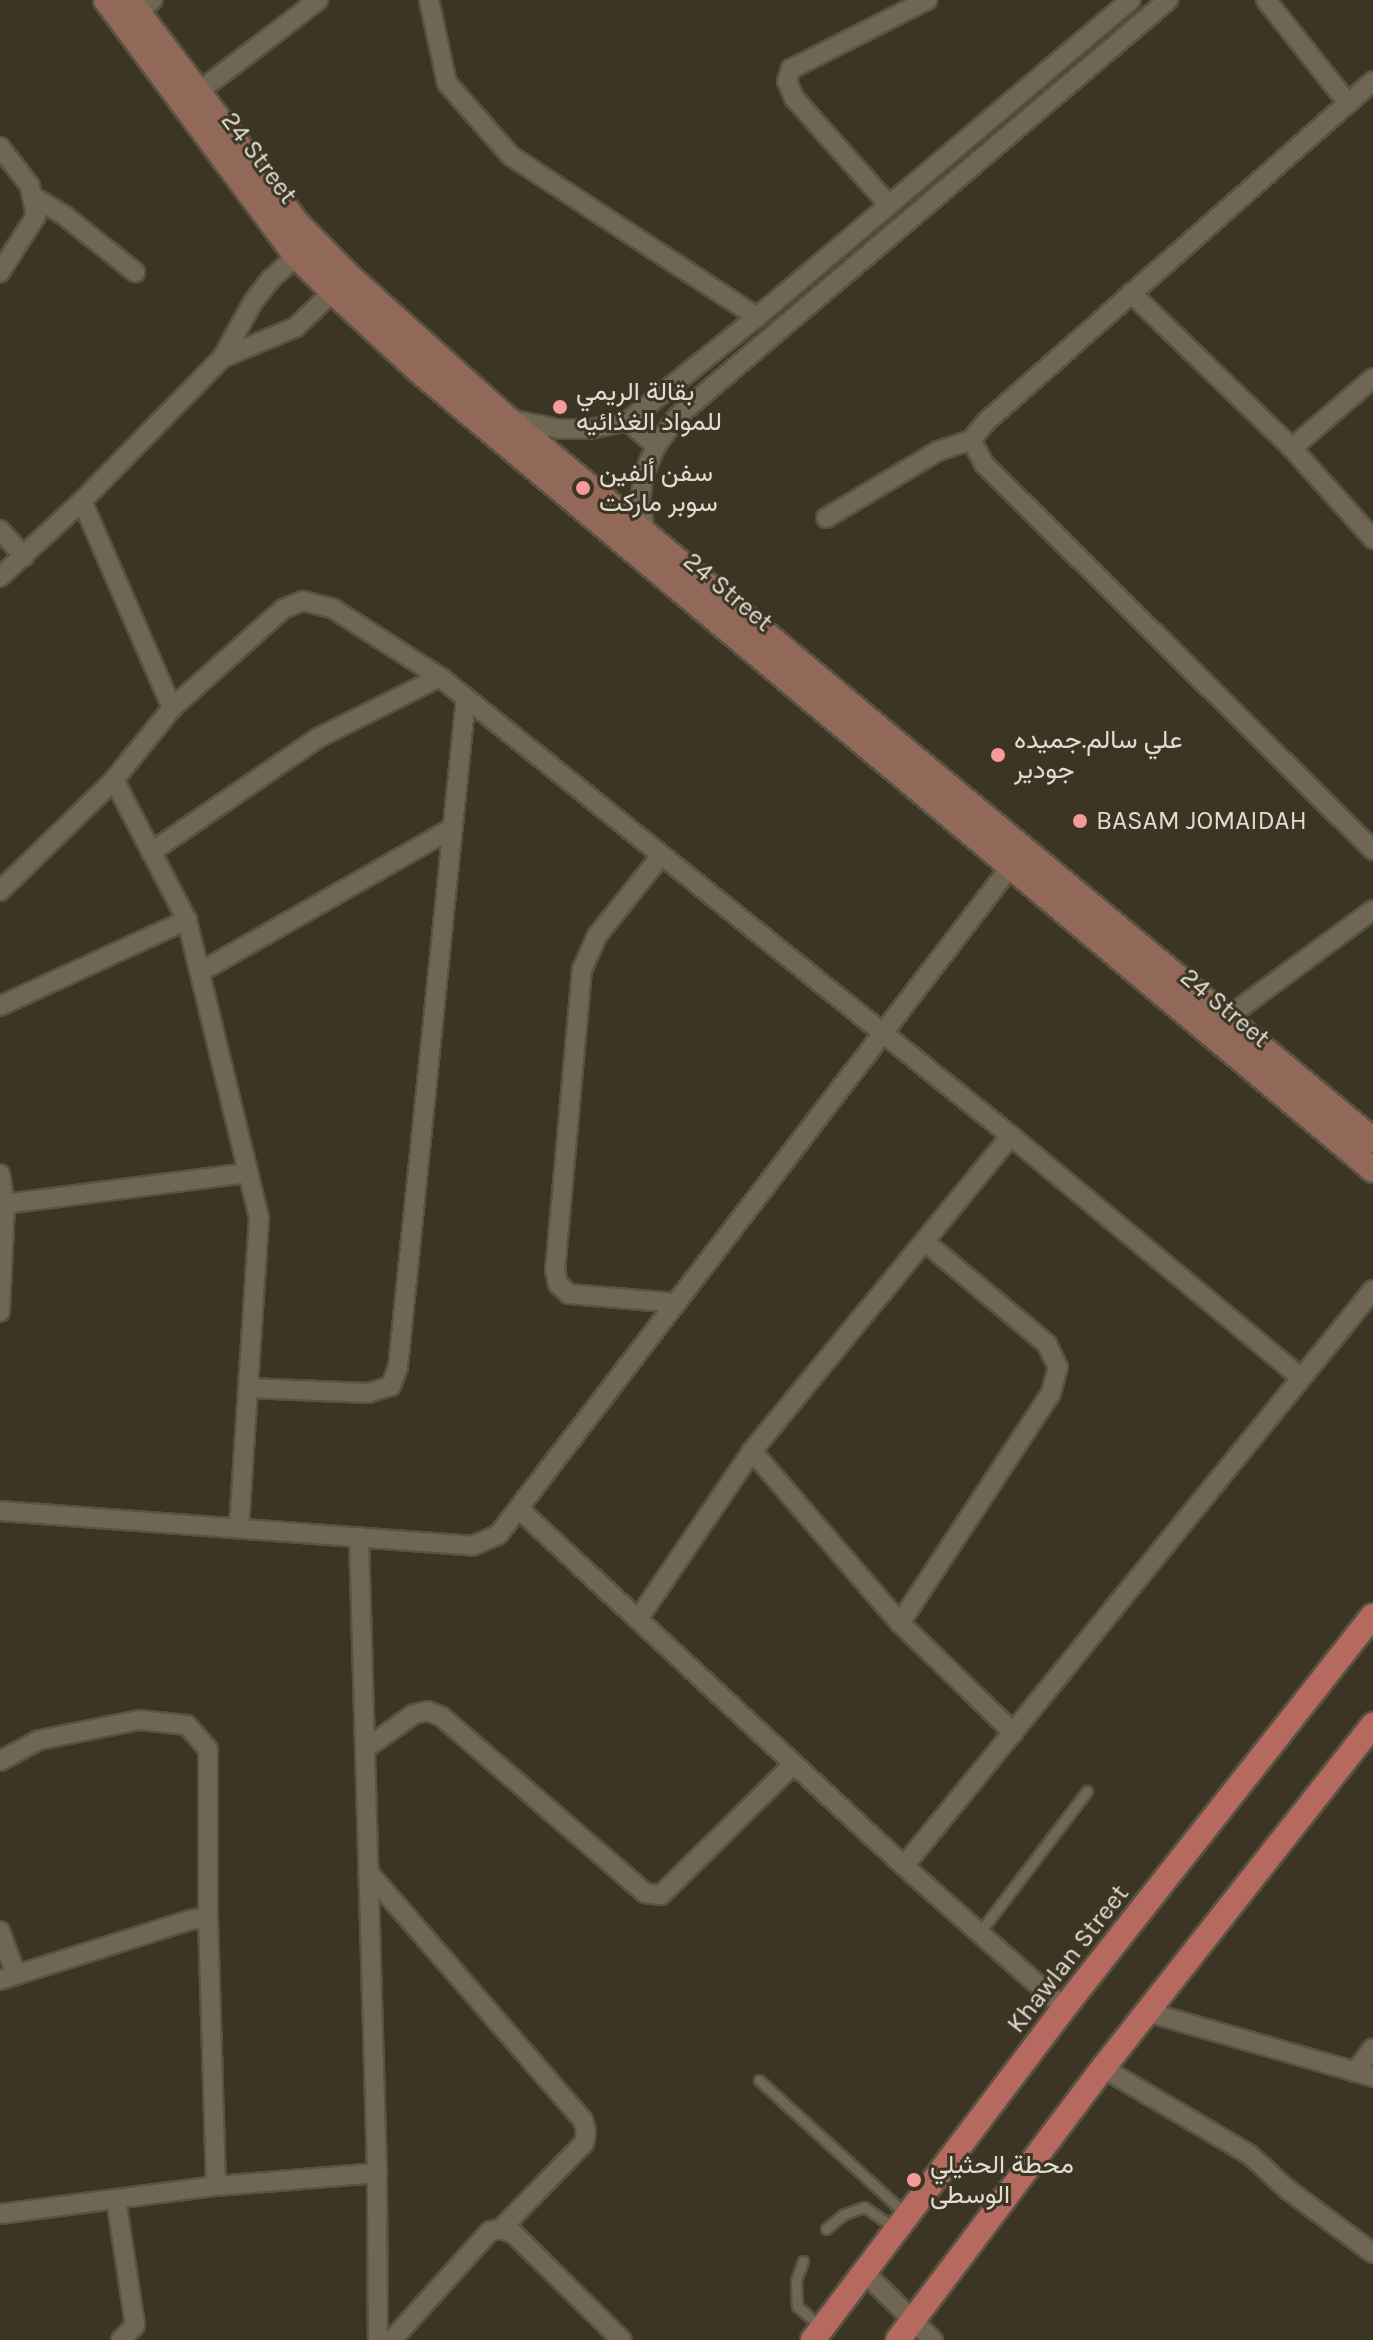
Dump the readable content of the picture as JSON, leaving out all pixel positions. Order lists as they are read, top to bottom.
{
  "streets": {
    "main road": ["Khawlan Street"],
    "street": ["24 Street"]
  },
  "places": [
    "بقالة الريمي للمواد الغذائيه",
    "سفن ألفين سوبر ماركت",
    "علي سالم.جميده جودير",
    "BASAM JOMAIDAH",
    "محطة الحثيلي الوسطى"
  ]
}
